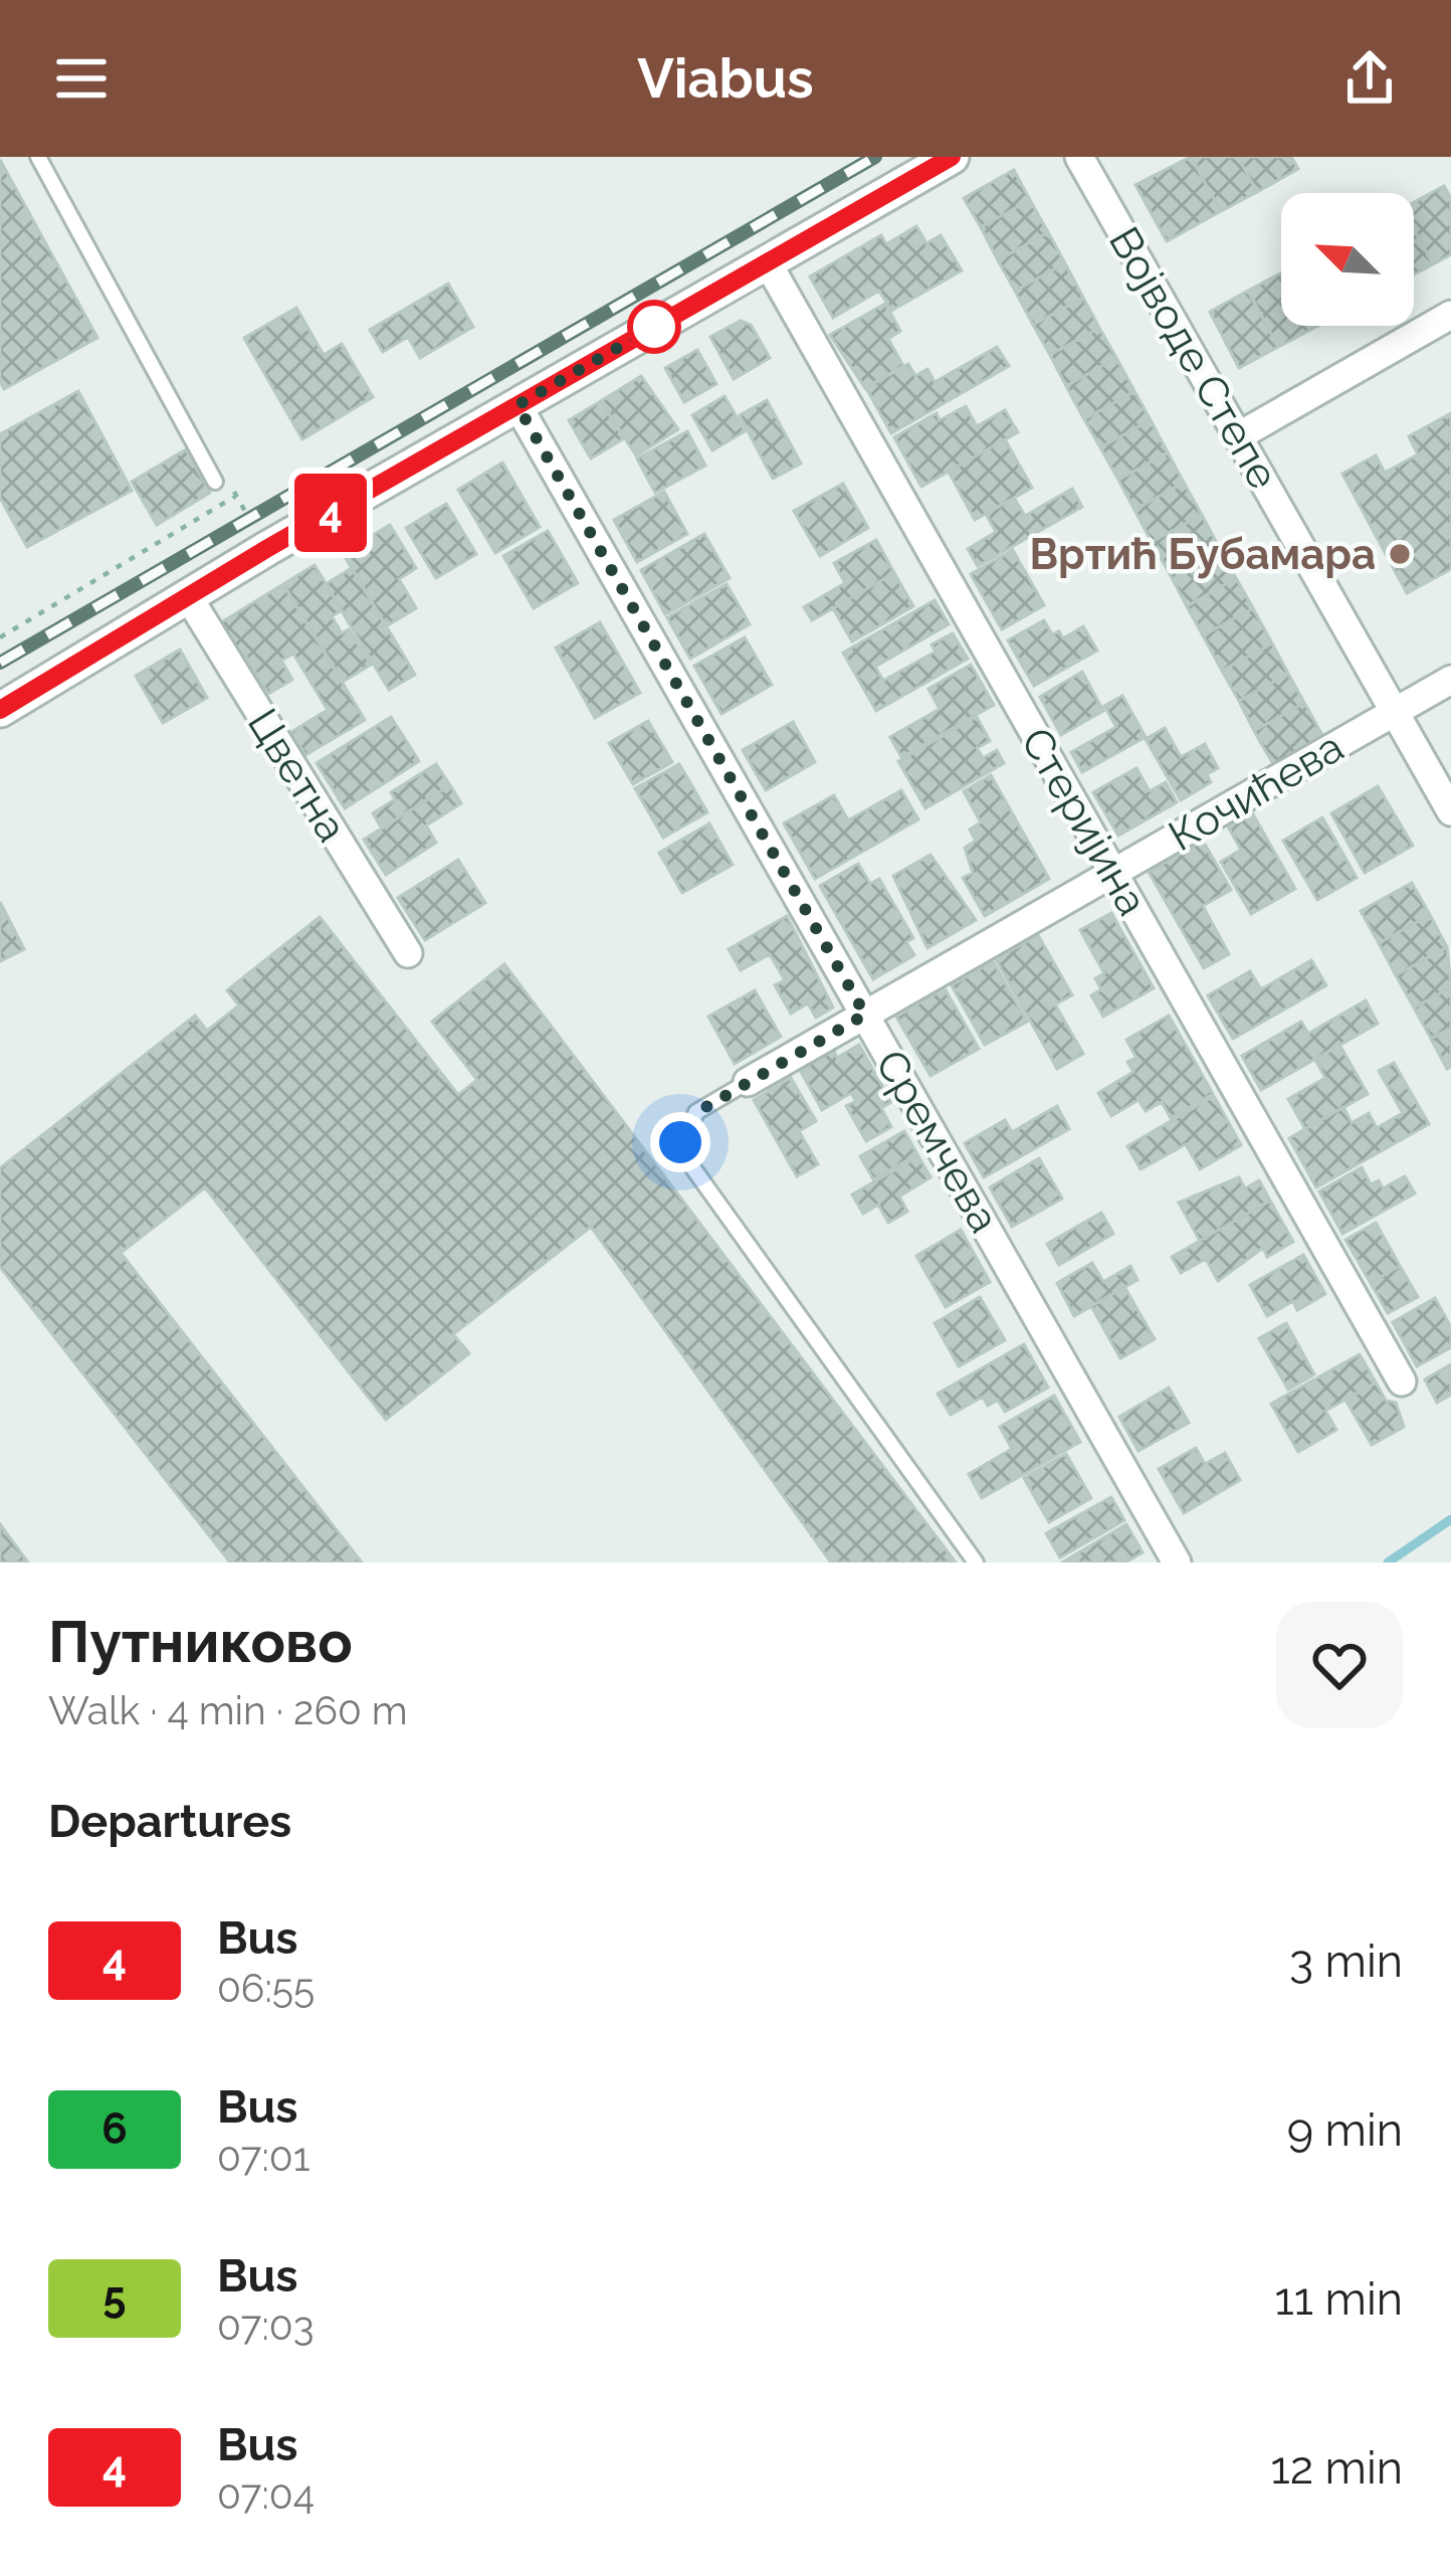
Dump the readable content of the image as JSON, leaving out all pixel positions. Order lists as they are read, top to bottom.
{
  "streets": {
    "street": [
      "Војводе Степе",
      "Цветна",
      "Кочићева",
      "Стеријина",
      "Сремчева"
    ]
  },
  "crossings": [
    ["Војводе Степе", "Кочићева"],
    ["Кочићева", "Стеријина"],
    ["Кочићева", "Сремчева"]
  ],
  "places": ["Вртић Бубамара"],
  "lines": ["bus line 4"],
  "north": "top left",
  "page": {
    "header": "Viabus",
    "on_map": "4",
    "heading": [
      ["Путниково", "Walk · 4 min · 260 m"],
      "Departures"
    ],
    "list": [
      {
        "mark": "4",
        "name": "Bus",
        "note": "06:55",
        "value": "3 min"
      },
      {
        "mark": "6",
        "name": "Bus",
        "note": "07:01",
        "value": "9 min"
      },
      {
        "mark": "5",
        "name": "Bus",
        "note": "07:03",
        "value": "11 min"
      },
      {
        "mark": "4",
        "name": "Bus",
        "note": "07:04",
        "value": "12 min"
      }
    ]
  }
}
